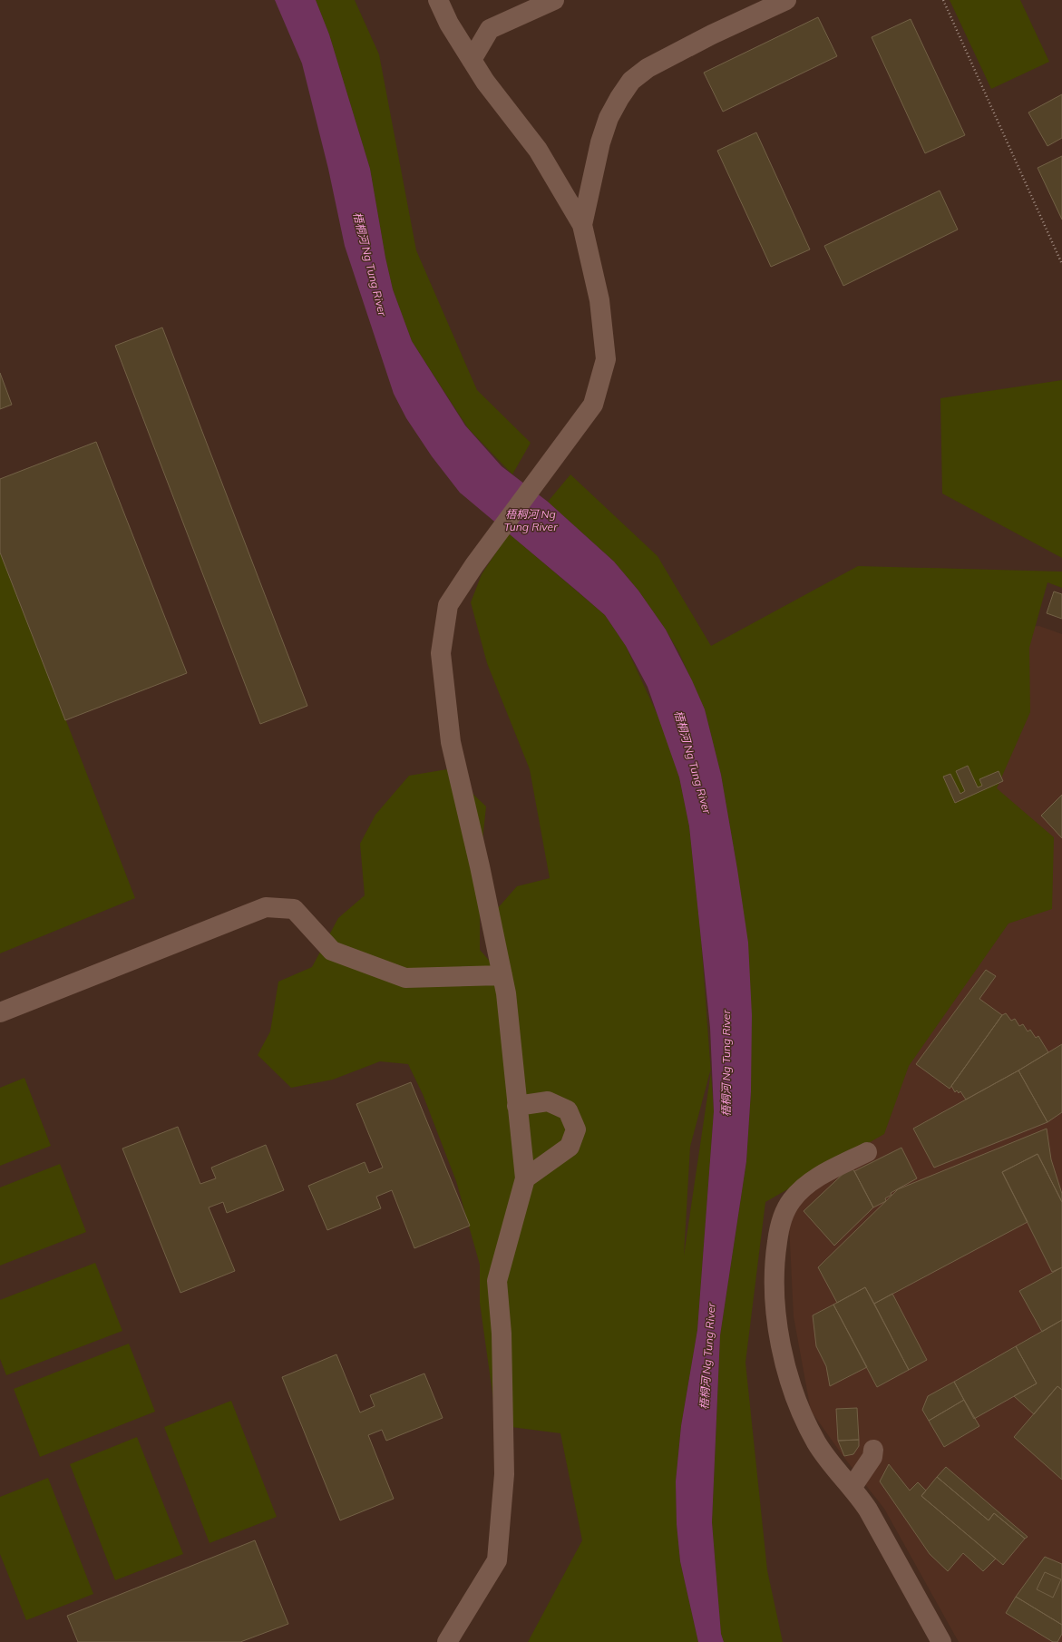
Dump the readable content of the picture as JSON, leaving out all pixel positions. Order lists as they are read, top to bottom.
{
  "water": ["梧桐河 Ng Tung River"]
}
